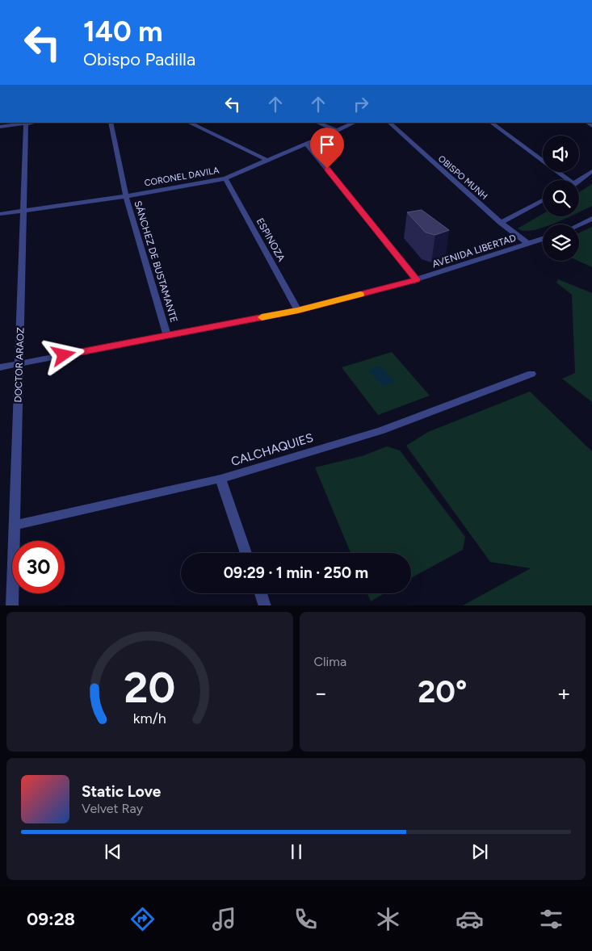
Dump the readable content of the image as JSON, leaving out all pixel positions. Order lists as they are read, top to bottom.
{
  "streets": {
    "street": [
      "CORONEL DAVILA",
      "OBISPO MUNH",
      "ESPINOZA",
      "AVENIDA LIBERTAD",
      "SÁNCHEZ DE BUSTAMANTE",
      "DOCTOR ARAOZ",
      "CALCHAQUIES"
    ]
  },
  "crossings": [
    ["CORONEL DAVILA", "ESPINOZA"],
    ["CORONEL DAVILA", "SÁNCHEZ DE BUSTAMANTE"],
    ["CORONEL DAVILA", "DOCTOR ARAOZ"],
    ["OBISPO MUNH", "AVENIDA LIBERTAD"],
    ["ESPINOZA", "AVENIDA LIBERTAD"],
    ["AVENIDA LIBERTAD", "SÁNCHEZ DE BUSTAMANTE"],
    ["AVENIDA LIBERTAD", "DOCTOR ARAOZ"],
    ["DOCTOR ARAOZ", "CALCHAQUIES"]
  ],
  "page": {
    "turn": ["140 m", "Obispo Padilla"],
    "limit": "30",
    "trip": "09:29 · 1 min · 250 m",
    "tile": "Clima",
    "heat": ["−", "20°", "+"],
    "song": ["Static Love", "Velvet Ray"],
    "tabs": "09:28",
    "gauge": ["20", "km/h"]
  }
}
